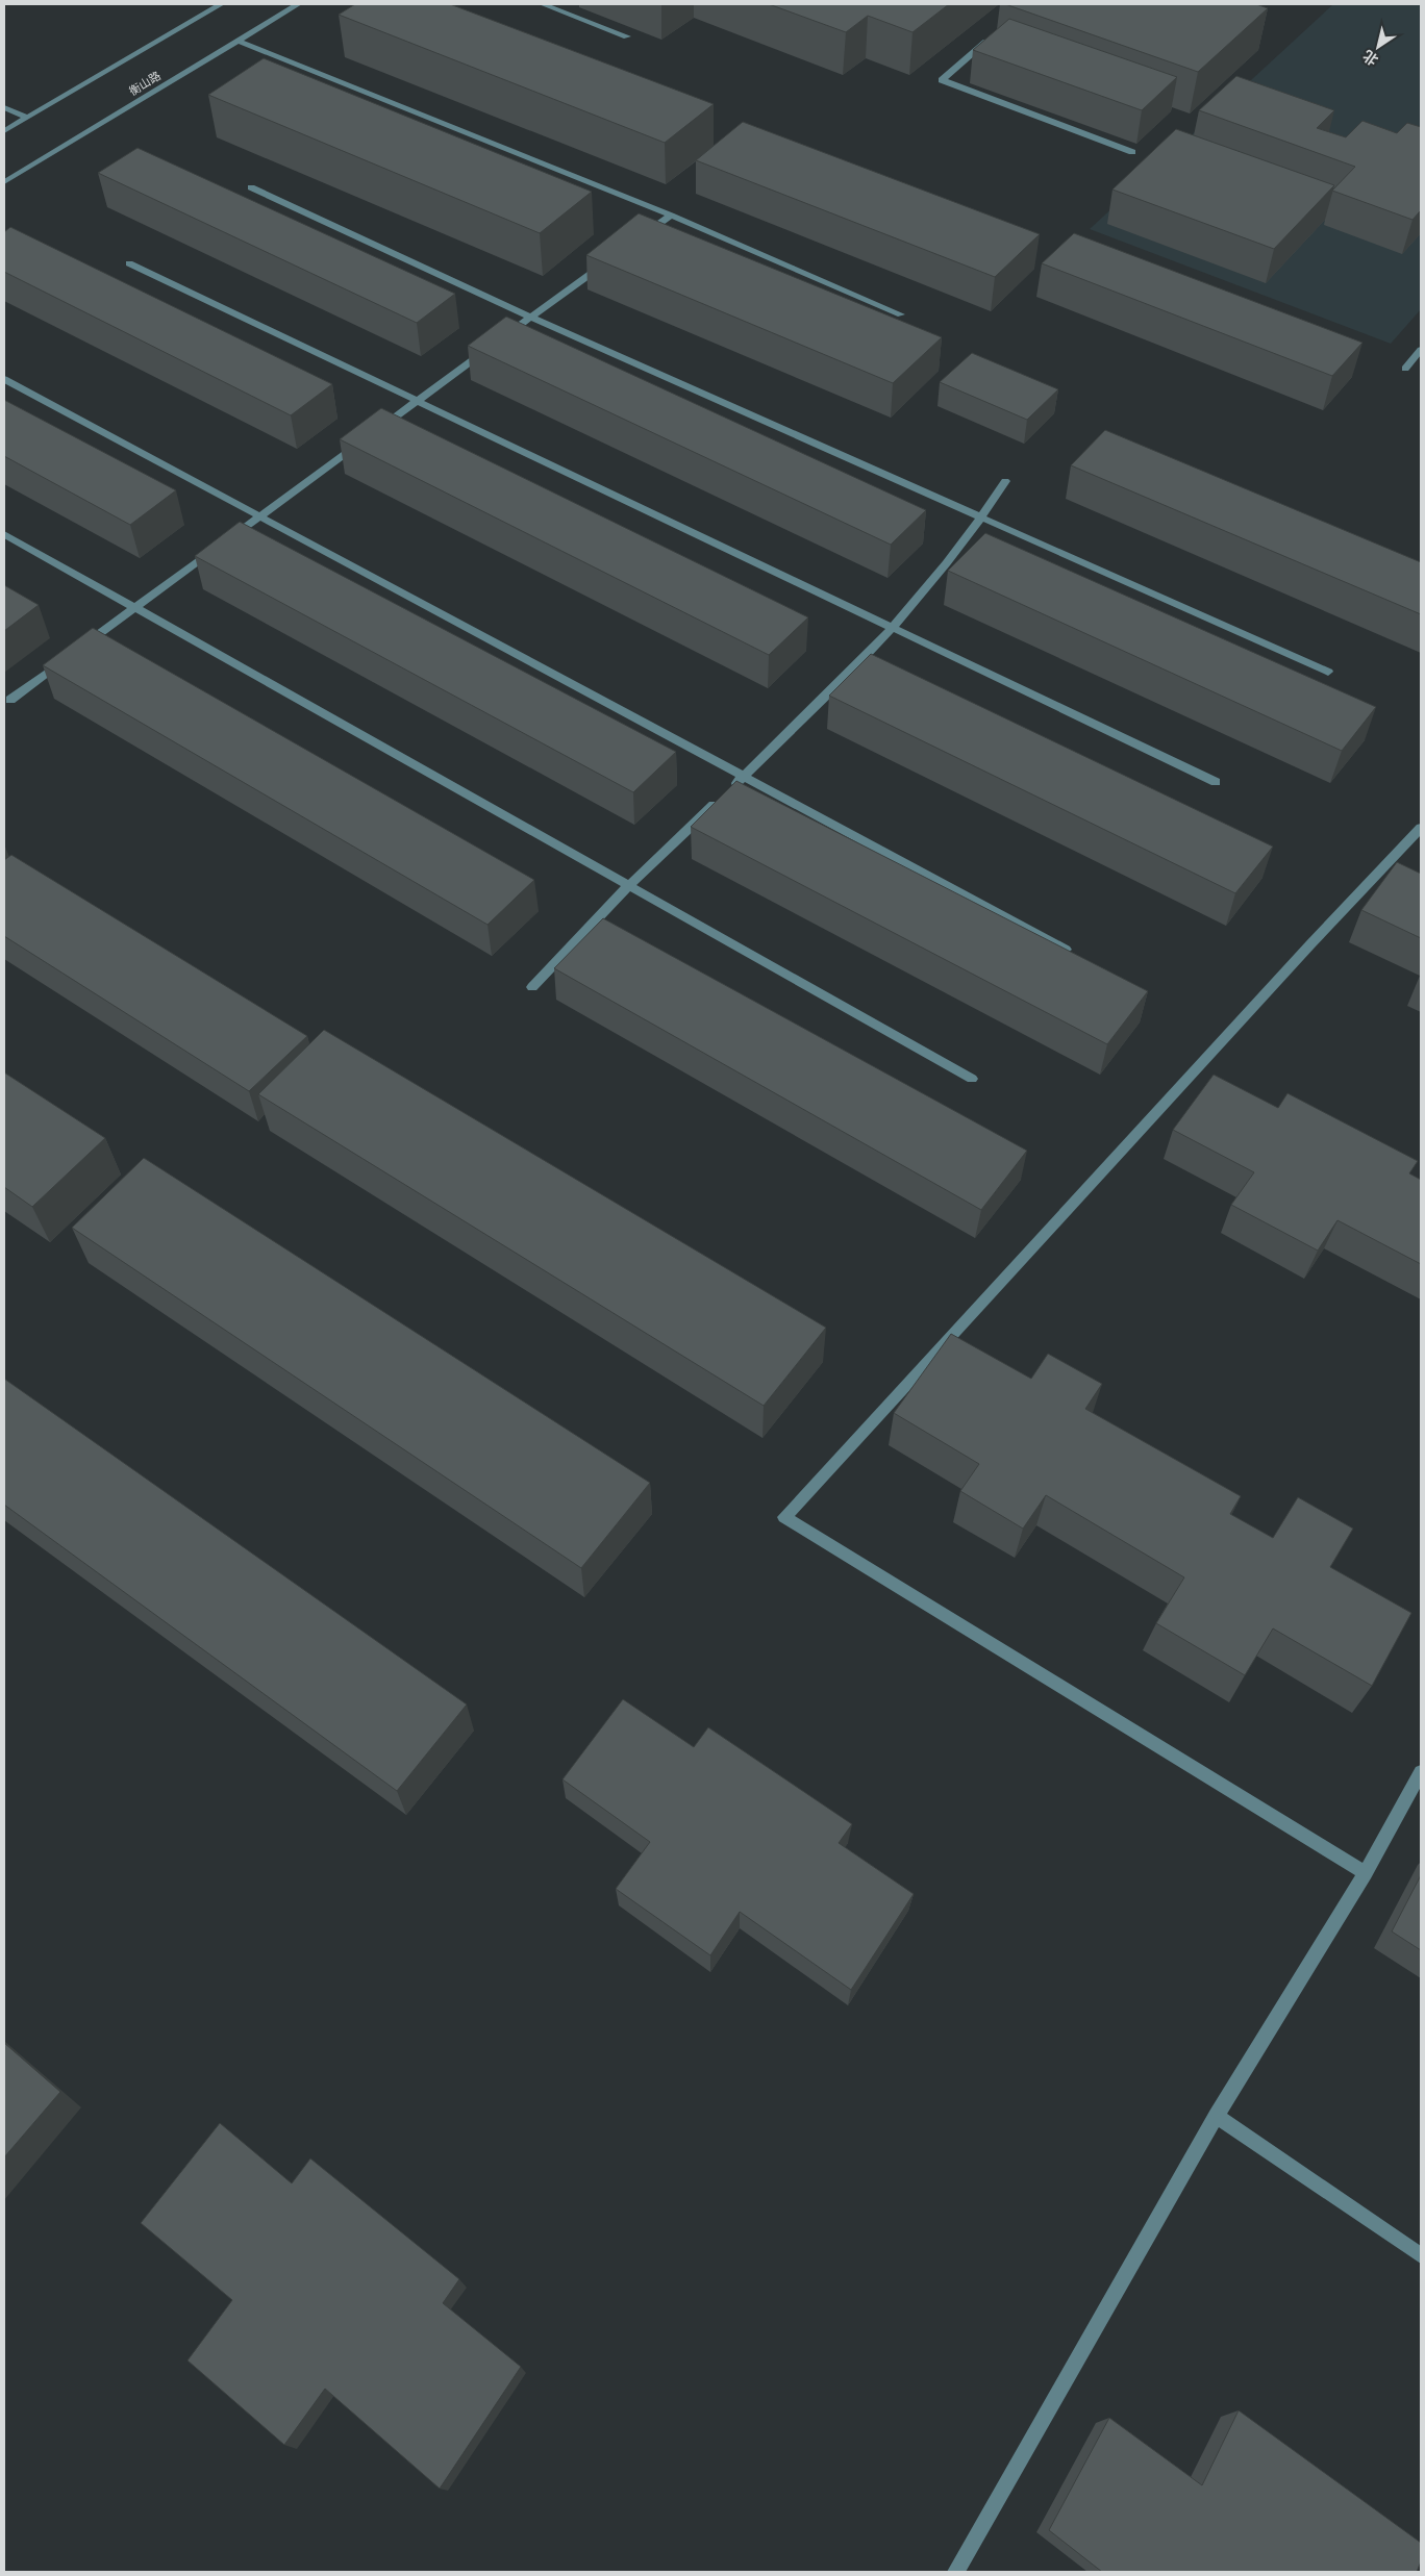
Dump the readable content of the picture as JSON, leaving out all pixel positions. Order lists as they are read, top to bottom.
{
  "streets": {
    "street": ["衡山路"]
  },
  "north": "bottom left"
}
